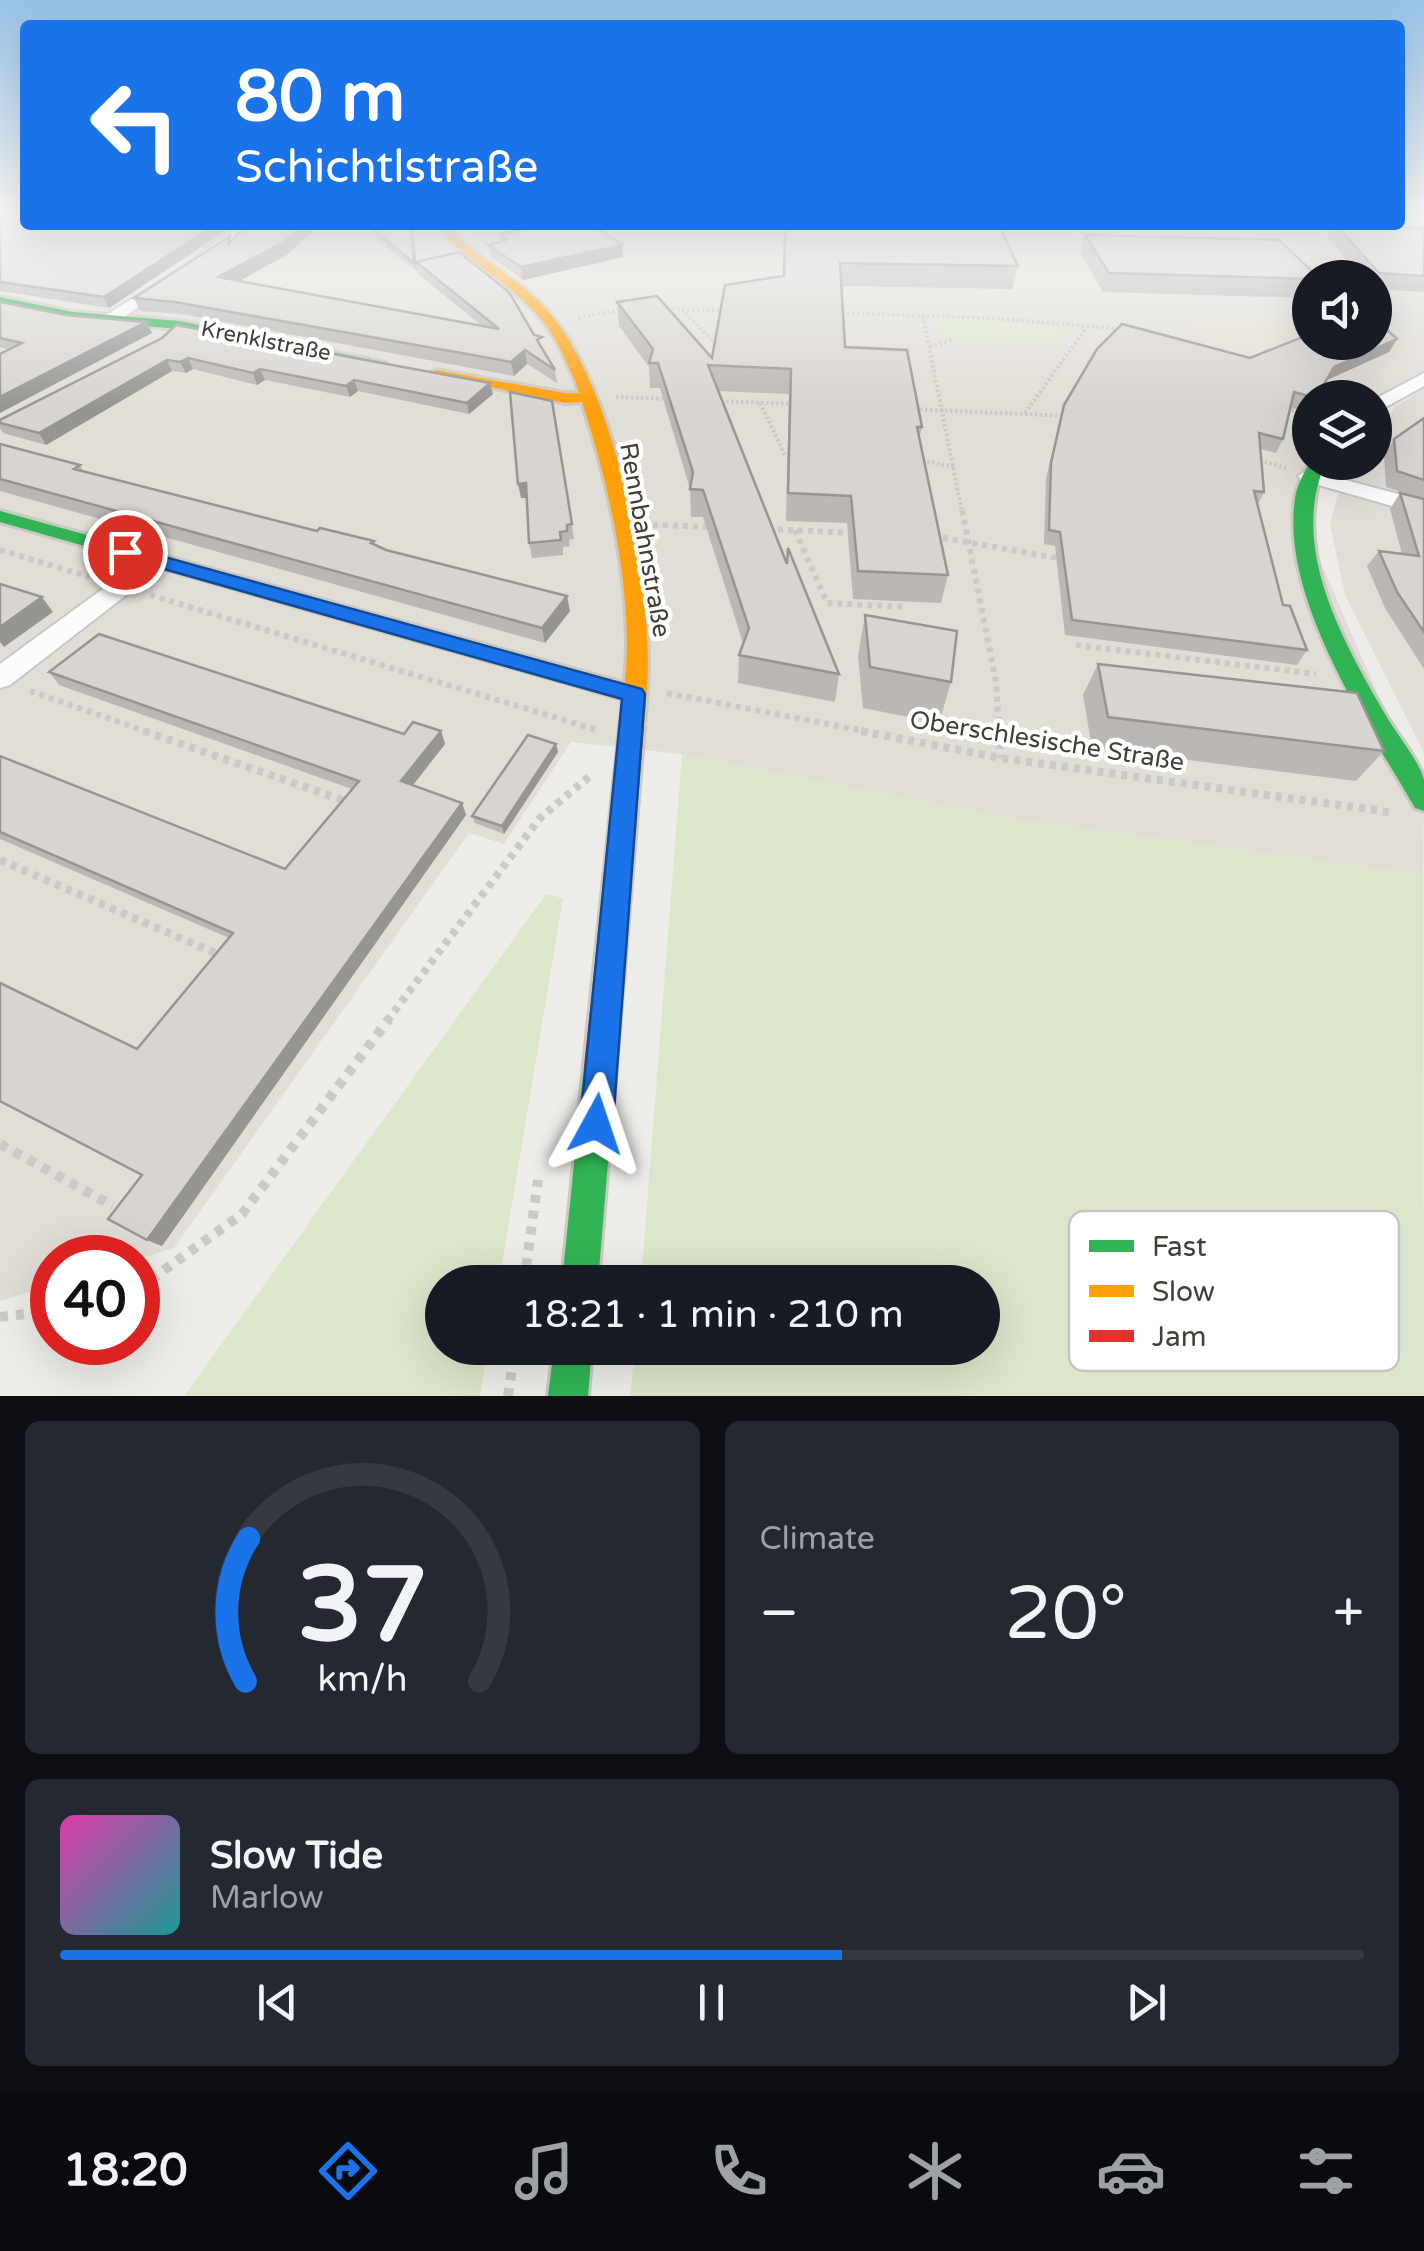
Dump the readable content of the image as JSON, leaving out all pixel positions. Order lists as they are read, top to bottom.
{
  "streets": {
    "street": ["Krenklstraße", "Rennbahnstraße"],
    "path": ["Oberschlesische Straße"]
  },
  "crossings": [
    ["Krenklstraße", "Rennbahnstraße"]
  ],
  "legend": ["Fast", "Slow", "Jam"],
  "page": {
    "turn": ["80 m", "Schichtlstraße"],
    "limit": "40",
    "trip": "18:21 · 1 min · 210 m",
    "tile": "Climate",
    "heat": ["−", "20°", "+"],
    "song": ["Slow Tide", "Marlow"],
    "tabs": "18:20",
    "gauge": ["37", "km/h"]
  }
}
